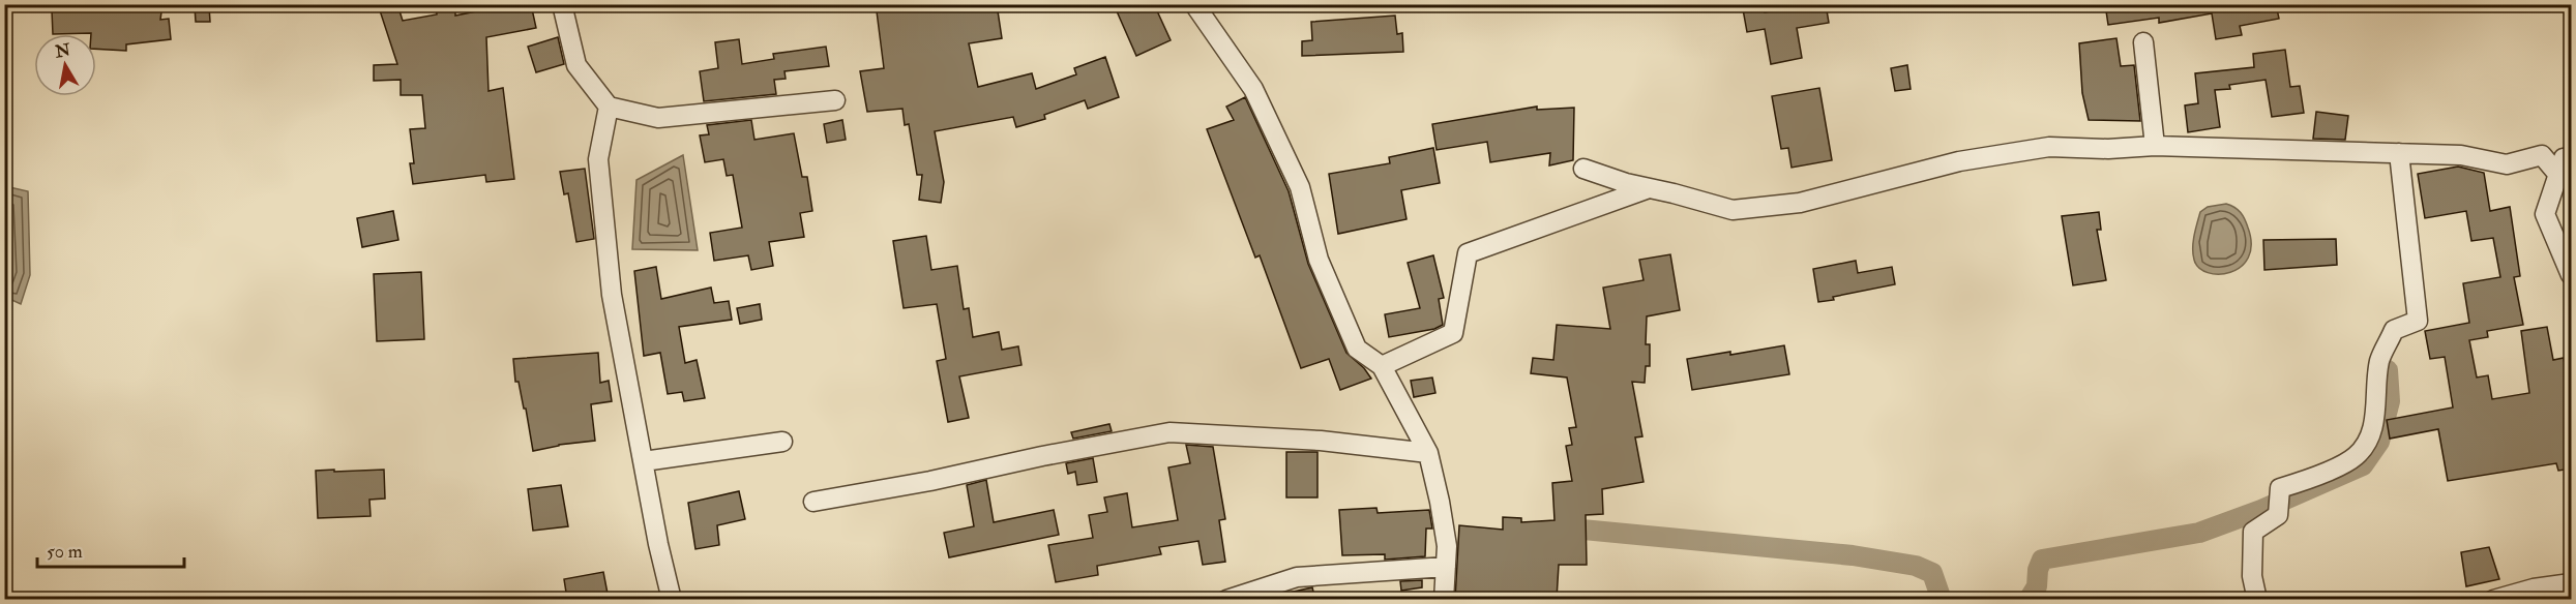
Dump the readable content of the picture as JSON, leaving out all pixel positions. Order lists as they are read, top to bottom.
{
  "scale_bar": "50 m",
  "north": "top"
}
